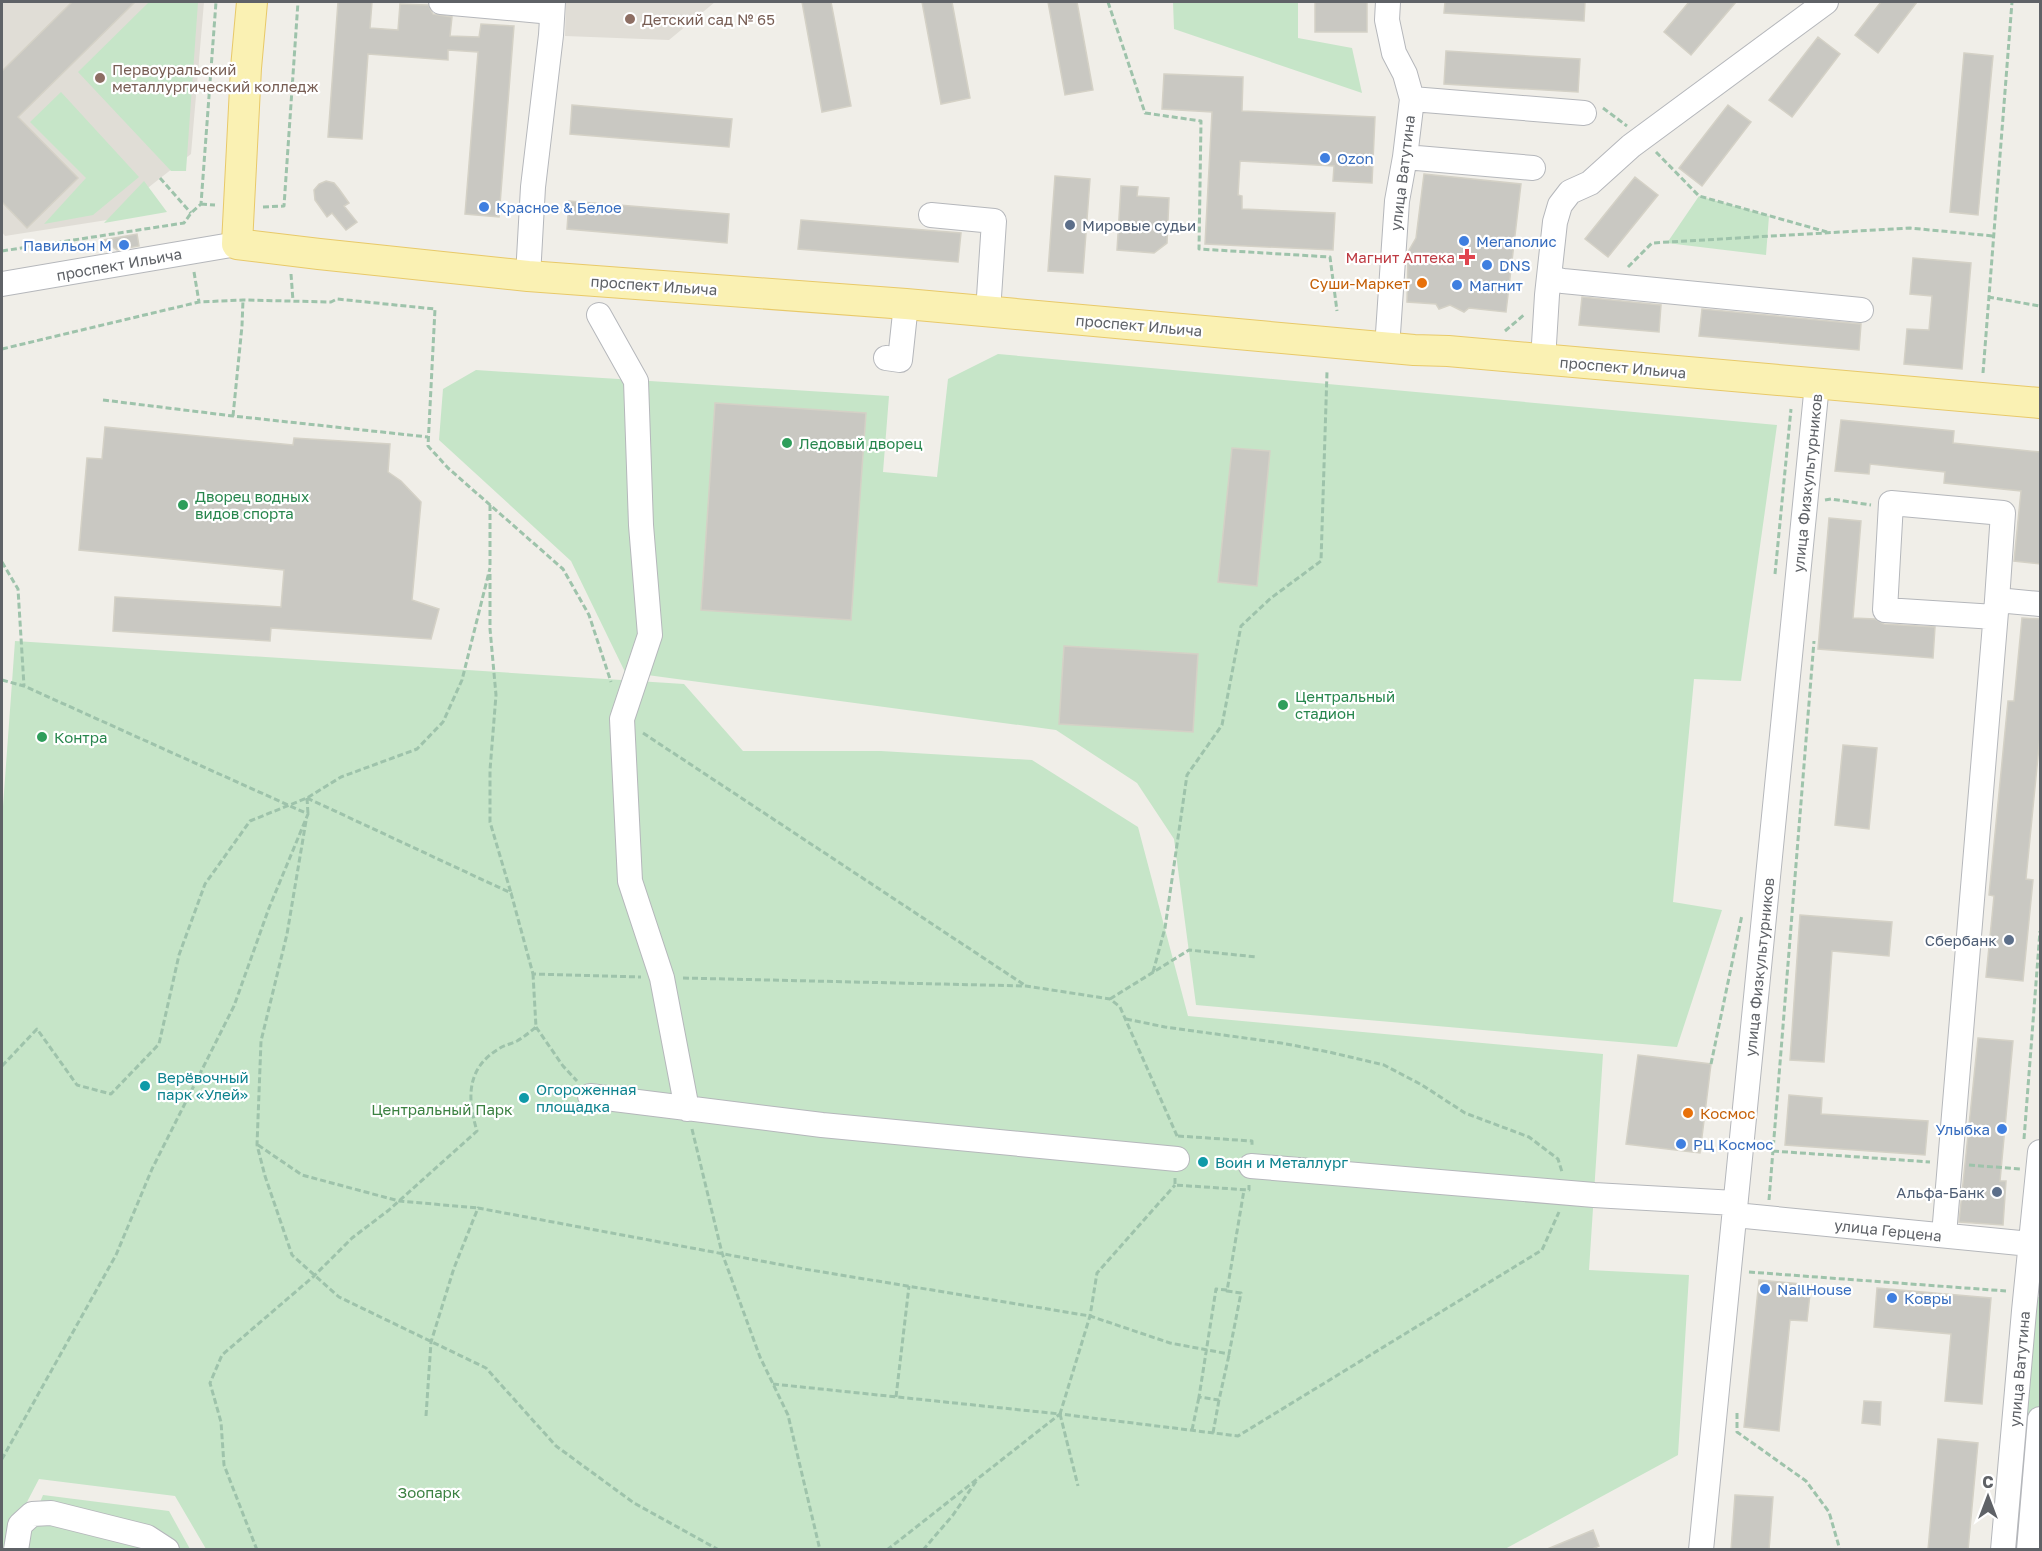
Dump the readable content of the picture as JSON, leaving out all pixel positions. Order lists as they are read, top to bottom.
{
  "streets": {
    "main road": ["проспект Ильича"],
    "street": ["улица Ватутина", "улица Физкультурников", "улица Герцена"]
  },
  "crossings": [
    ["улица Ватутина", "проспект Ильича"],
    ["улица Ватутина", "улица Герцена"],
    ["проспект Ильича", "улица Физкультурников"],
    ["улица Физкультурников", "улица Герцена"]
  ],
  "parks": ["Центральный Парк", "Зоопарк"],
  "places": {
    "other": [
      "Детский сад № 65",
      "Первоуральский металлургический колледж",
      "Ozon",
      "Красное & Белое",
      "Мировые судьи",
      "Мегаполис",
      "Павильон М",
      "DNS",
      "Суши-Маркет",
      "Магнит",
      "Ледовый дворец",
      "Дворец водных видов спорта",
      "Центральный стадион",
      "Контра",
      "Сбербанк",
      "Верёвочный парк «Улей»",
      "Огороженная площадка",
      "Космос",
      "Улыбка",
      "РЦ Космос",
      "Воин и Металлург",
      "Альфа-Банк",
      "NailHouse",
      "Ковры"
    ],
    "health": ["Магнит Аптека"]
  },
  "north": "top"
}
